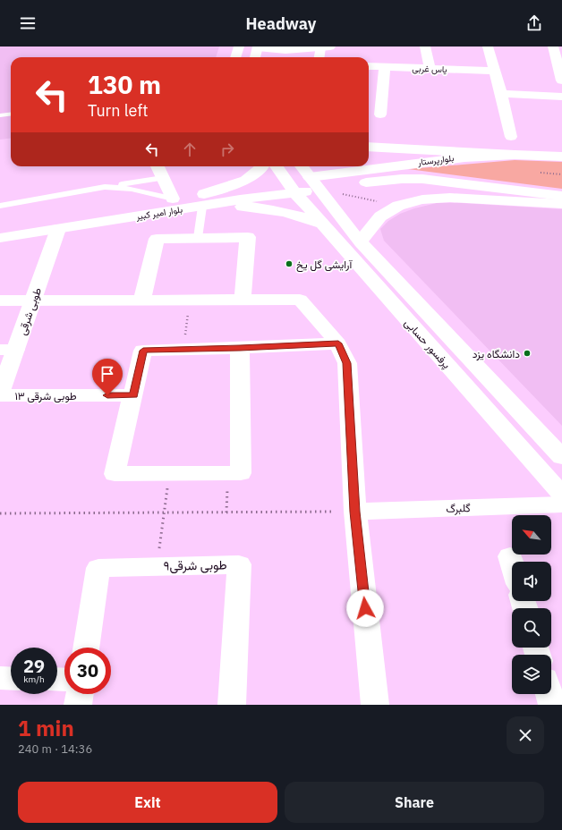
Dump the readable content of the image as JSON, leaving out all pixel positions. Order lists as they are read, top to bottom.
{
  "streets": {
    "street": [
      "یاس غربی",
      "بلوارپرستار",
      "بلوار امیر کبیر",
      "طوبی شرقی",
      "پرفسور حسابی",
      "طوبی شرقی ۱۳",
      "گلبرگ",
      "طوبی شرقی۹"
    ]
  },
  "crossings": [
    ["بلوارپرستار", "بلوار امیر کبیر"],
    ["بلوارپرستار", "پرفسور حسابی"],
    ["بلوار امیر کبیر", "طوبی شرقی"],
    ["بلوار امیر کبیر", "پرفسور حسابی"],
    ["طوبی شرقی", "طوبی شرقی ۱۳"]
  ],
  "places": ["آرایشی گل یخ", "دانشگاه یزد"],
  "north": "top left",
  "page": {
    "header": "Headway",
    "turn": ["130 m", "Turn left"],
    "speed": "29 km/h",
    "limit": "30",
    "heading": ["1 min", "240 m · 14:36"],
    "buttons": ["Exit", "Share"]
  }
}
